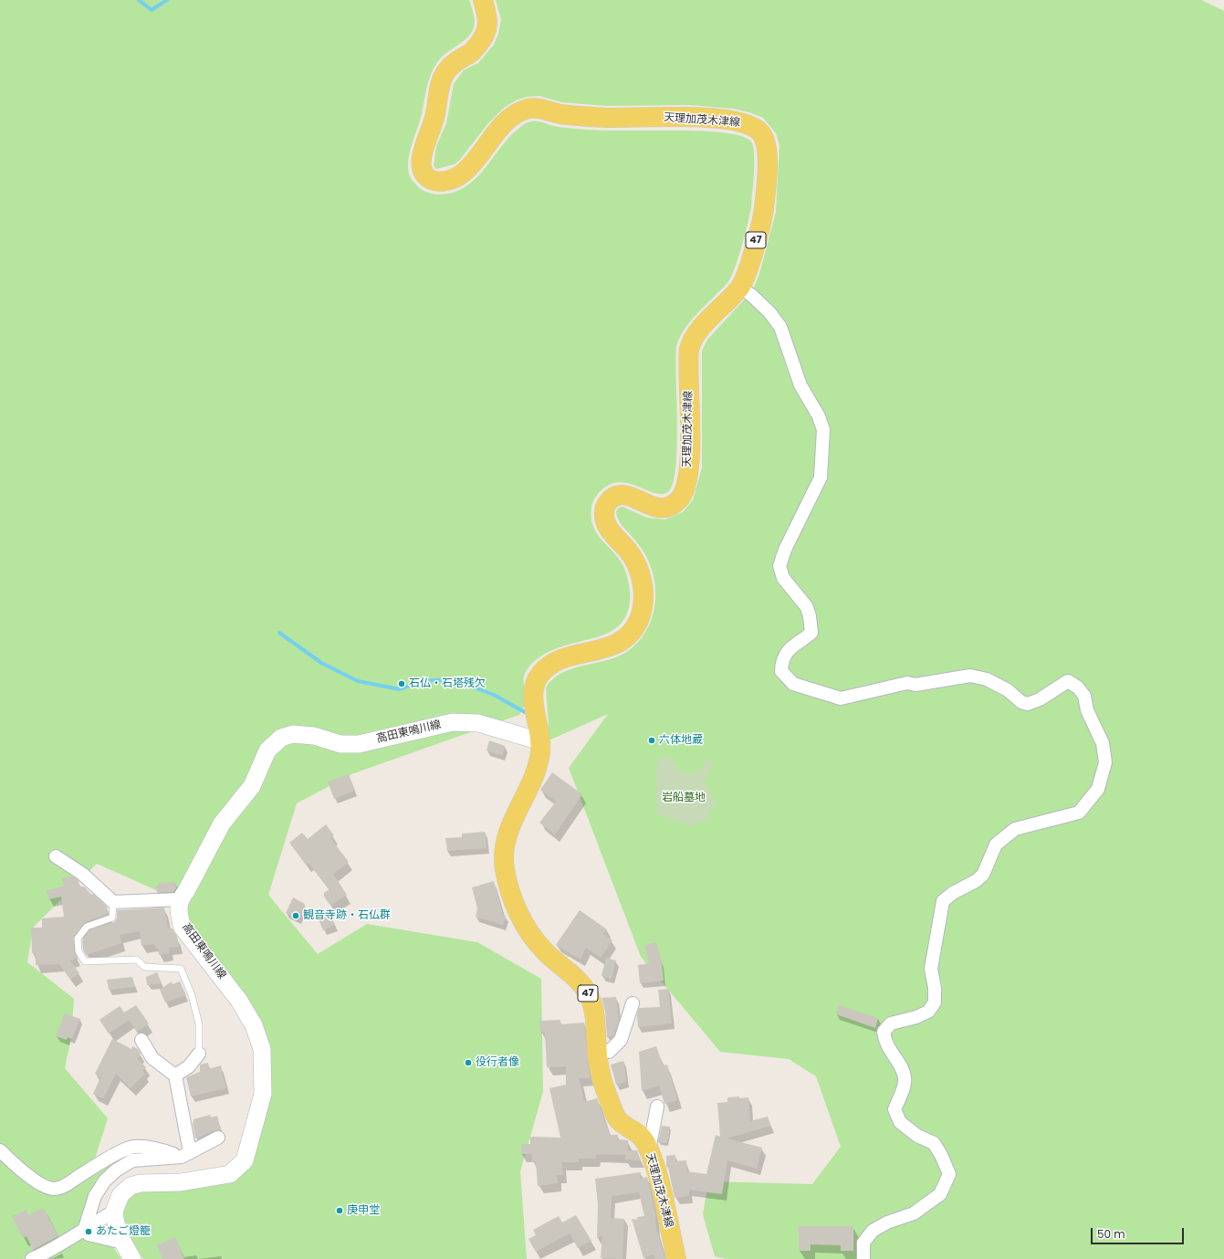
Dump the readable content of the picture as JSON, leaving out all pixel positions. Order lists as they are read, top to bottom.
{
  "streets": {
    "main road": ["天理加茂木津線", "47", "高田東鳴川線"]
  },
  "crossings": [
    ["天理加茂木津線", "高田東鳴川線"]
  ],
  "parks": ["岩船墓地"],
  "places": [
    "石仏・石塔残欠",
    "六体地蔵",
    "観音寺跡・石仏群",
    "役行者像",
    "庚申堂",
    "あたご燈籠"
  ],
  "scale_bar": "50 m"
}
